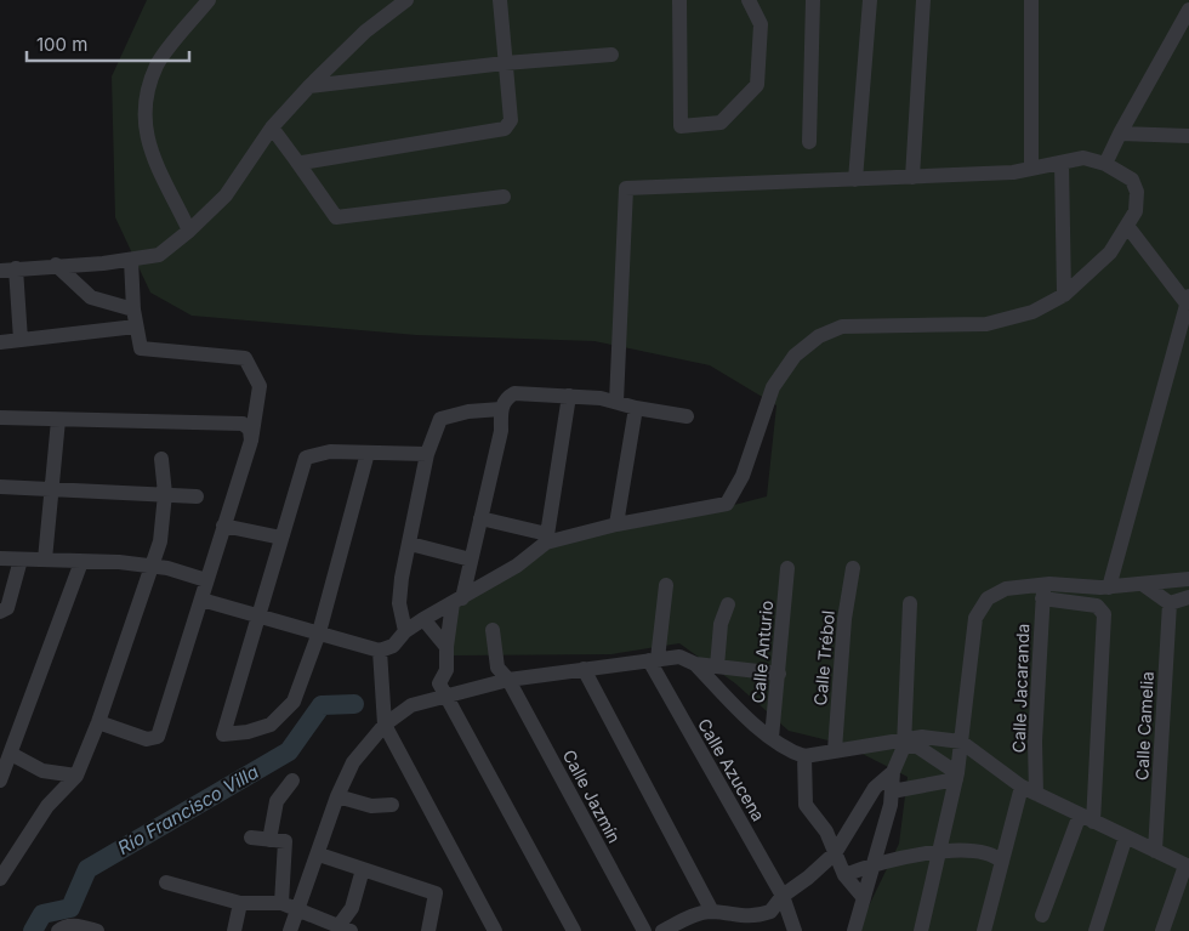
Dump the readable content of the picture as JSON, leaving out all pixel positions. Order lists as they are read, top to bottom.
{
  "streets": {
    "street": [
      "Calle Anturio",
      "Calle Trébol",
      "Calle Jacaranda",
      "Calle Camelia",
      "Calle Azucena",
      "Calle Jazmín"
    ]
  },
  "water": ["Río Francisco Villa"],
  "scale_bar": "100 m"
}
